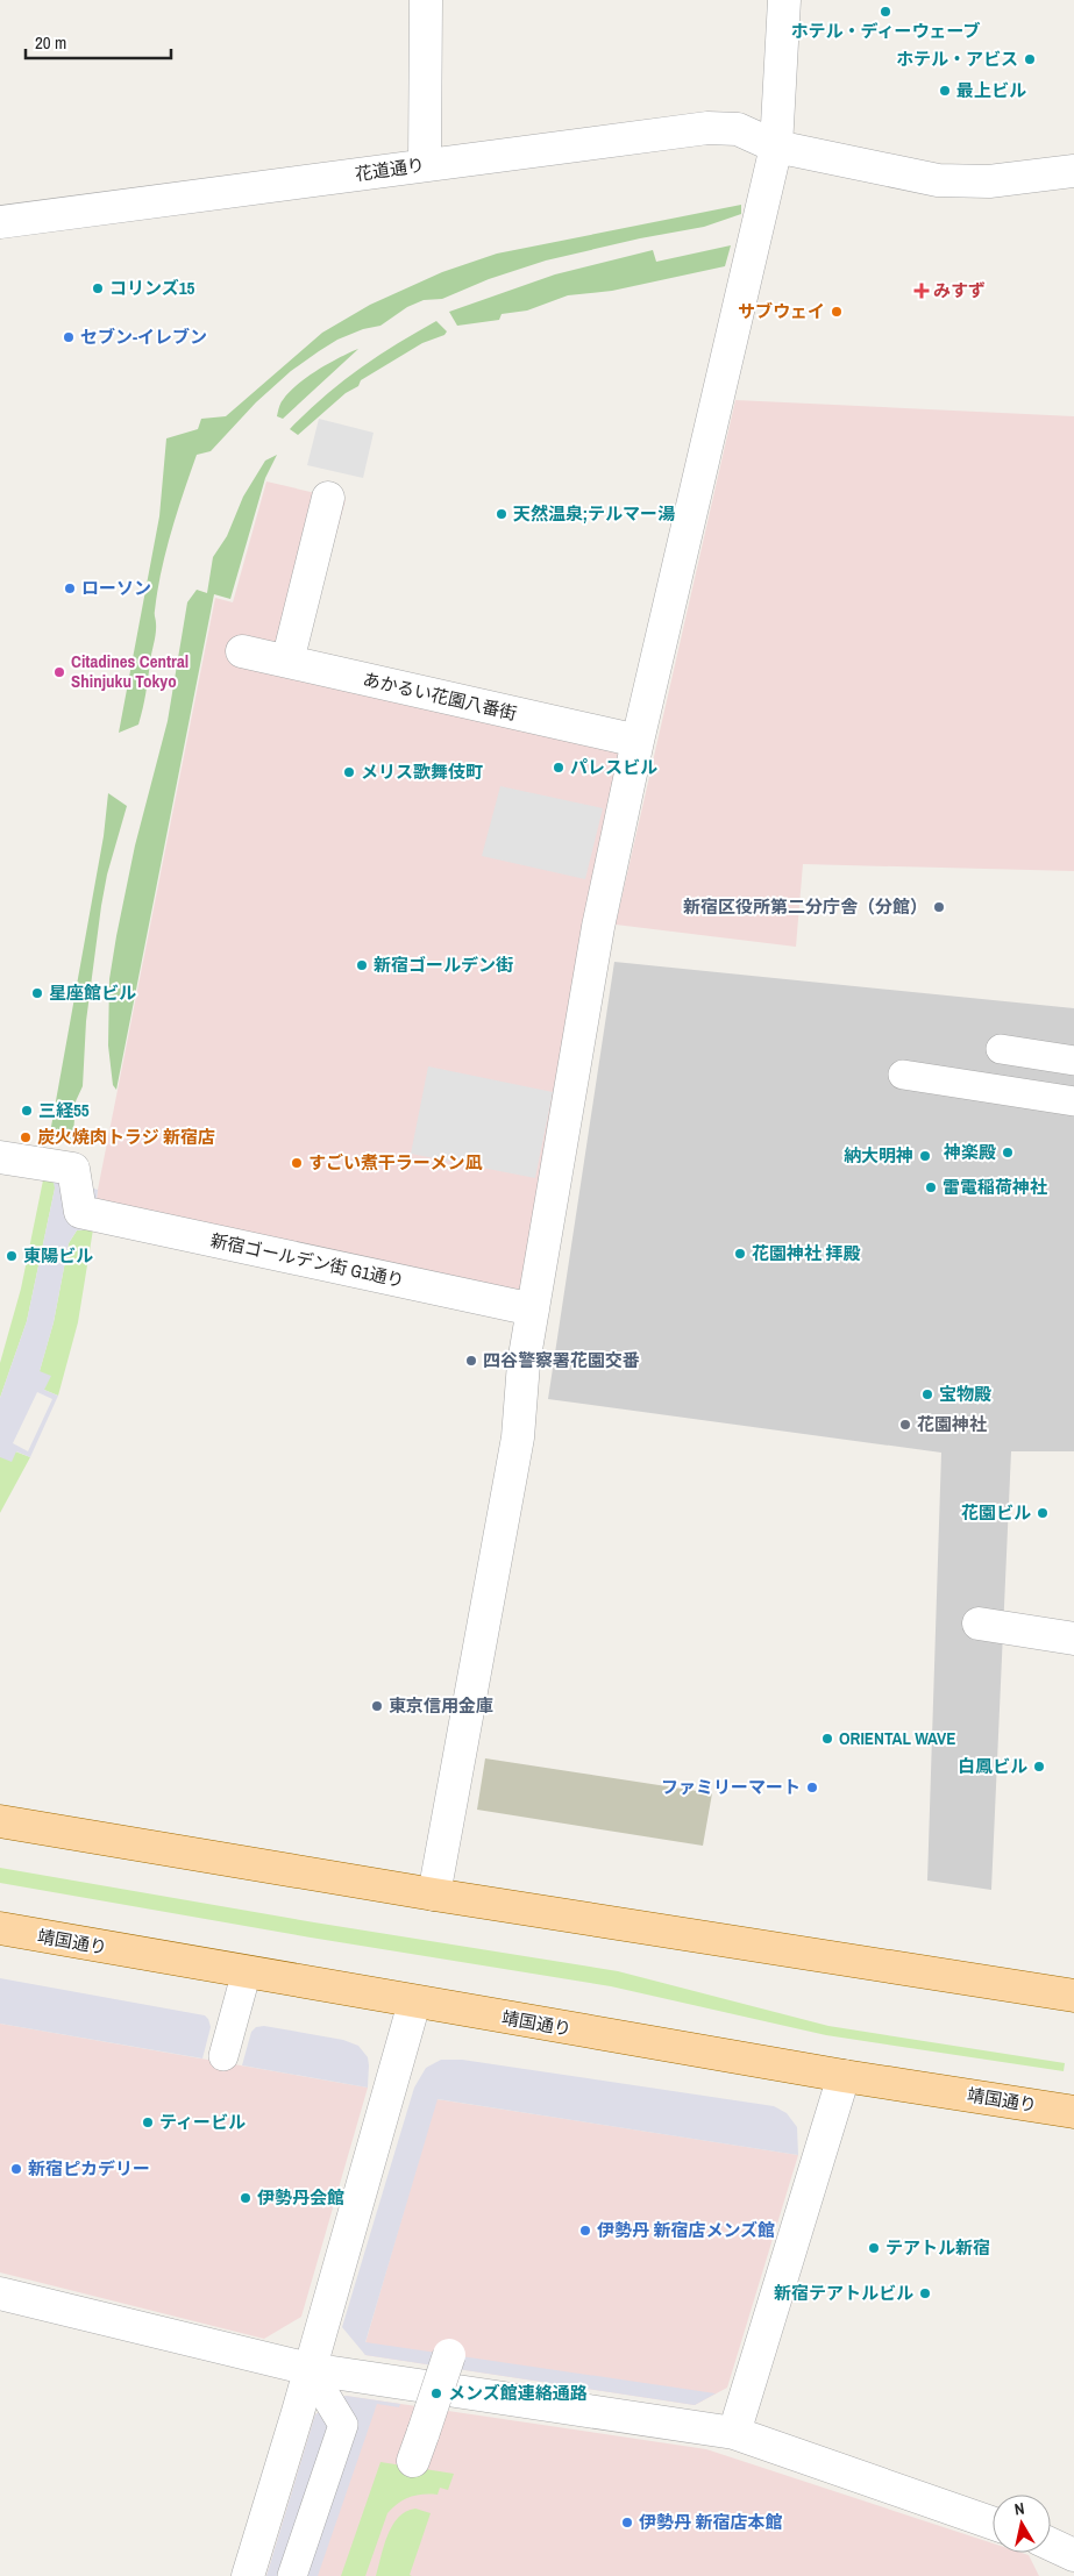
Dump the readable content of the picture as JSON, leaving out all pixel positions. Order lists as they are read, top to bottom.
{
  "streets": {
    "main road": ["靖国通り"],
    "street": ["花道通り", "あかるい花園八番街", "新宿ゴールデン街 G1通り"]
  },
  "places": {
    "other": [
      "ホテル・ディーウェーブ",
      "ホテル・アビス",
      "最上ビル",
      "コリンズ15",
      "サブウェイ",
      "セブン-イレブン",
      "天然温泉;テルマー湯",
      "ローソン",
      "Citadines Central Shinjuku Tokyo",
      "パレスビル",
      "メリス歌舞伎町",
      "新宿区役所第二分庁舎（分館）",
      "新宿ゴールデン街",
      "星座館ビル",
      "三経55",
      "炭火焼肉トラジ 新宿店",
      "神楽殿",
      "納大明神",
      "すごい煮干ラーメン凪",
      "雷電稲荷神社",
      "花園神社 拝殿",
      "東陽ビル",
      "四谷警察署花園交番",
      "宝物殿",
      "花園神社",
      "花園ビル",
      "東京信用金庫",
      "ORIENTAL WAVE",
      "白鳳ビル",
      "ファミリーマート",
      "ティービル",
      "新宿ピカデリー",
      "伊勢丹会館",
      "伊勢丹 新宿店メンズ館",
      "テアトル新宿",
      "新宿テアトルビル",
      "メンズ館連絡通路",
      "伊勢丹 新宿店本館"
    ],
    "health": ["みすず"]
  },
  "scale_bar": "20 m",
  "north": "top"
}
